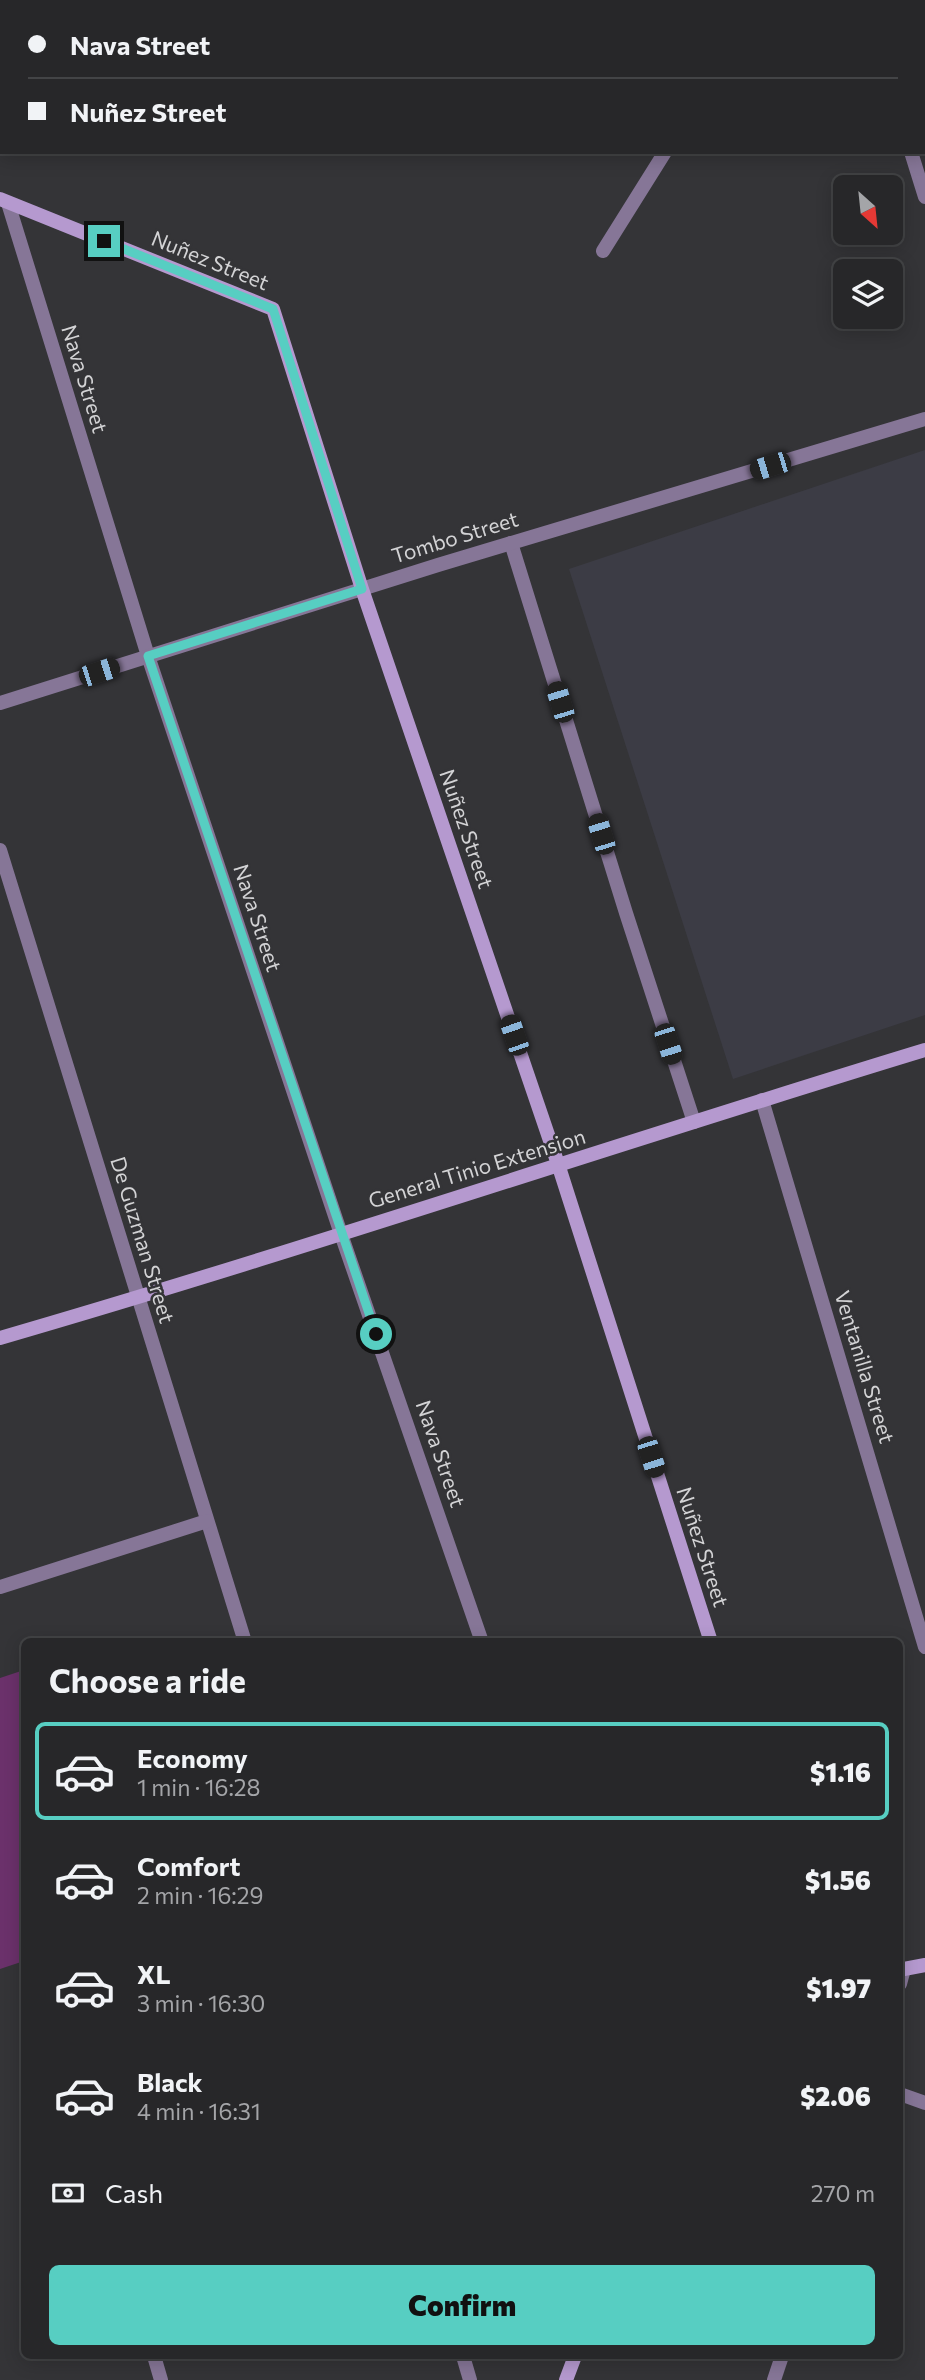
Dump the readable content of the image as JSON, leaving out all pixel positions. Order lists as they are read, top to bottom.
{
  "streets": {
    "street": [
      "Nuñez Street",
      "Nava Street",
      "Tombo Street",
      "General Tinio Extension",
      "De Guzman Street",
      "Ventanilla Street"
    ]
  },
  "crossings": [
    ["Nuñez Street", "Nava Street"],
    ["Nuñez Street", "Tombo Street"],
    ["Nuñez Street", "General Tinio Extension"],
    ["Nava Street", "Tombo Street"],
    ["Nava Street", "General Tinio Extension"],
    ["General Tinio Extension", "De Guzman Street"],
    ["General Tinio Extension", "Ventanilla Street"]
  ],
  "north": "bottom right",
  "page": {
    "banner": ["Nava Street", "Nuñez Street"],
    "heading": "Choose a ride",
    "list": [
      {
        "name": "Economy",
        "note": "1 min · 16:28",
        "value": "$1.16"
      },
      {
        "name": "Comfort",
        "note": "2 min · 16:29",
        "value": "$1.56"
      },
      {
        "name": "XL",
        "note": "3 min · 16:30",
        "value": "$1.97"
      },
      {
        "name": "Black",
        "note": "4 min · 16:31",
        "value": "$2.06"
      }
    ],
    "pay": ["Cash", "270 m"],
    "buttons": "Confirm"
  }
}
